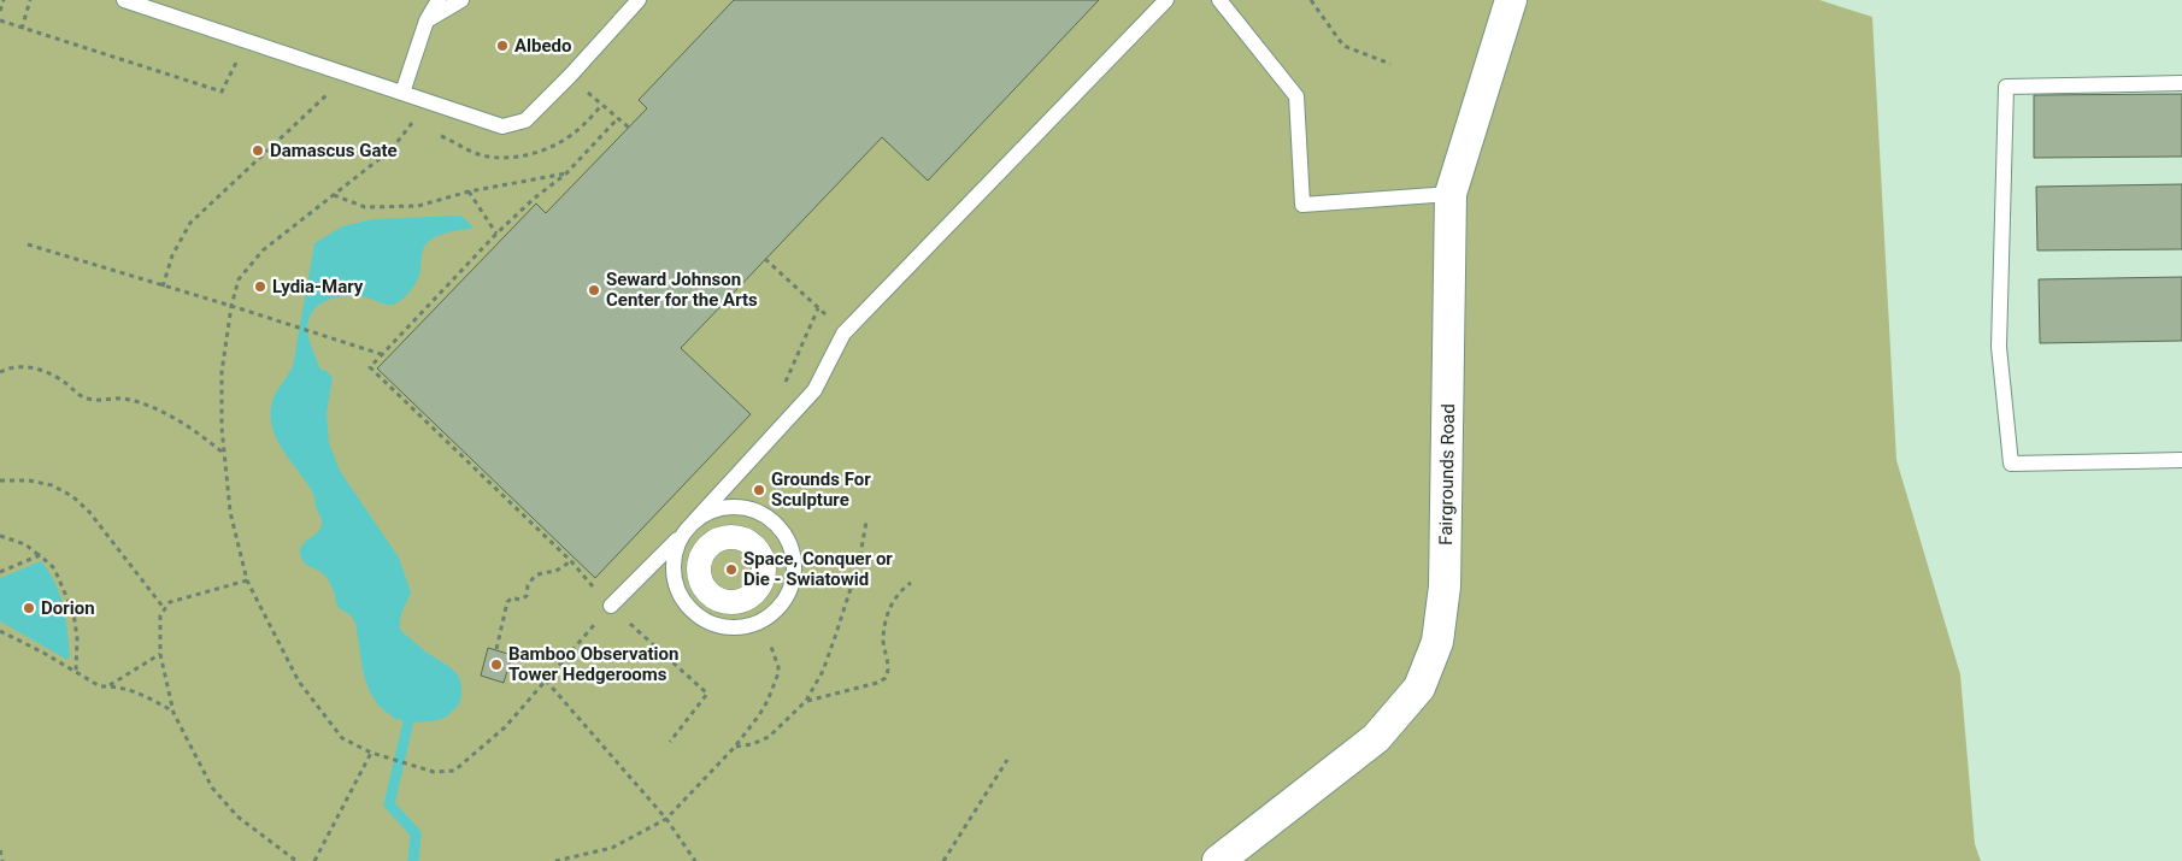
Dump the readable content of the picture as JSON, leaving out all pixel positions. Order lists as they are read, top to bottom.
{
  "streets": {
    "street": ["Fairgrounds Road"]
  },
  "places": [
    "Albedo",
    "Damascus Gate",
    "Lydia-Mary",
    "Seward Johnson Center for the Arts",
    "Grounds For Sculpture",
    "Space, Conquer or Die - Swiatowid",
    "Dorion",
    "Bamboo Observation Tower Hedgerooms"
  ]
}
